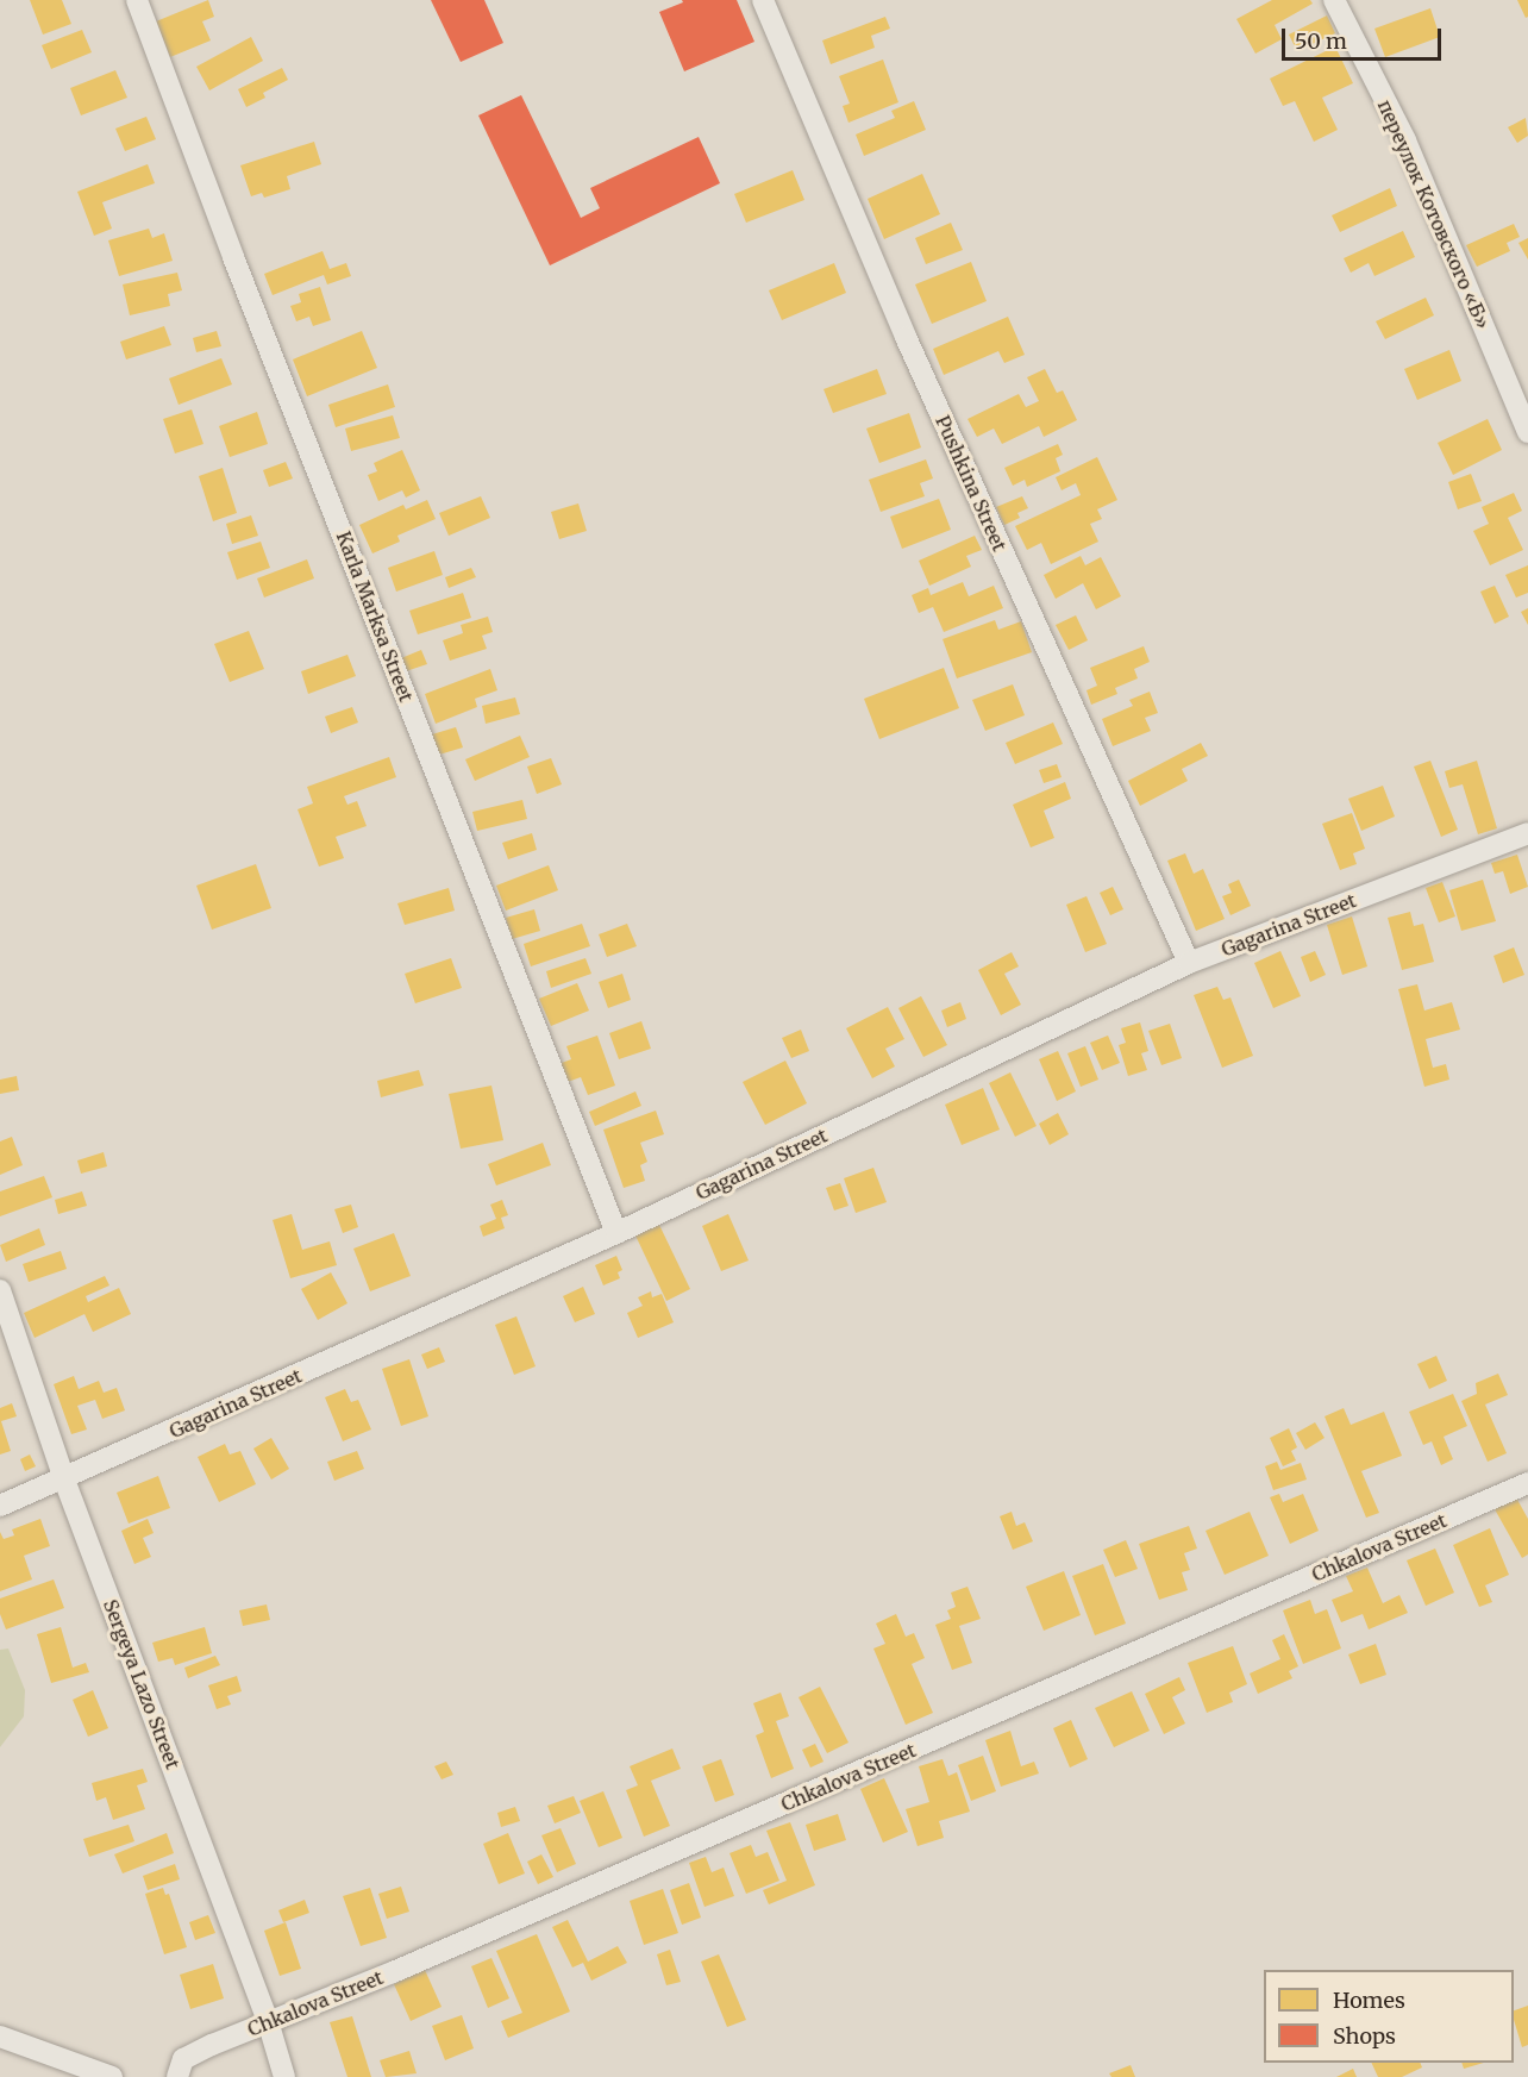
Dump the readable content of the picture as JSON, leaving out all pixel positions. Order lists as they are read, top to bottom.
{
  "streets": {
    "street": [
      "переулок Котовского «Б»",
      "Pushkina Street",
      "Karla Marksa Street",
      "Gagarina Street",
      "Chkalova Street",
      "Sergeya Lazo Street"
    ]
  },
  "crossings": [
    ["Pushkina Street", "Gagarina Street"],
    ["Karla Marksa Street", "Gagarina Street"],
    ["Gagarina Street", "Sergeya Lazo Street"],
    ["Chkalova Street", "Sergeya Lazo Street"]
  ],
  "legend": ["Homes", "Shops"],
  "scale_bar": "50 m"
}
